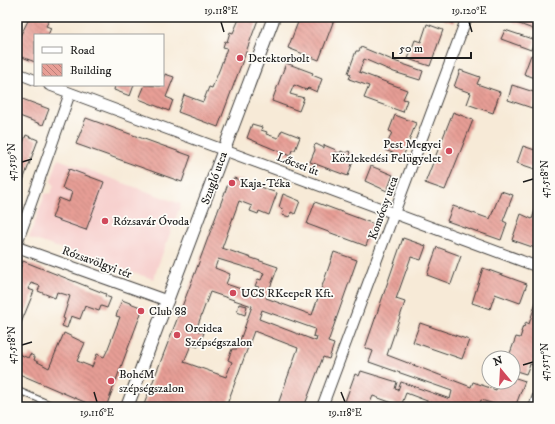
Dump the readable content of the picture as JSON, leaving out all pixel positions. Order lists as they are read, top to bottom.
{
  "streets": {
    "street": [
      "Lőcsei út",
      "Szugló utca",
      "Komócsy utca",
      "Rózsavölgyi tér"
    ]
  },
  "crossings": [
    ["Lőcsei út", "Szugló utca"],
    ["Lőcsei út", "Komócsy utca"],
    ["Szugló utca", "Rózsavölgyi tér"]
  ],
  "places": [
    "Detektorbolt",
    "Pest Megyei Közlekedési Felügyelet",
    "Kaja-Téka",
    "Rózsavár Óvoda",
    "UCS RKeepeR Kft.",
    "Club 88",
    "Orcidea Szépségszalon",
    "BohéM szépségszalon"
  ],
  "legend": ["Road", "Building"],
  "scale_bar": "50 m",
  "north": "top",
  "coordinates": [
    "19.118°E",
    "19.120°E",
    "47.519°N",
    "47.518°N",
    "47.517°N",
    "19.116°E"
  ]
}
